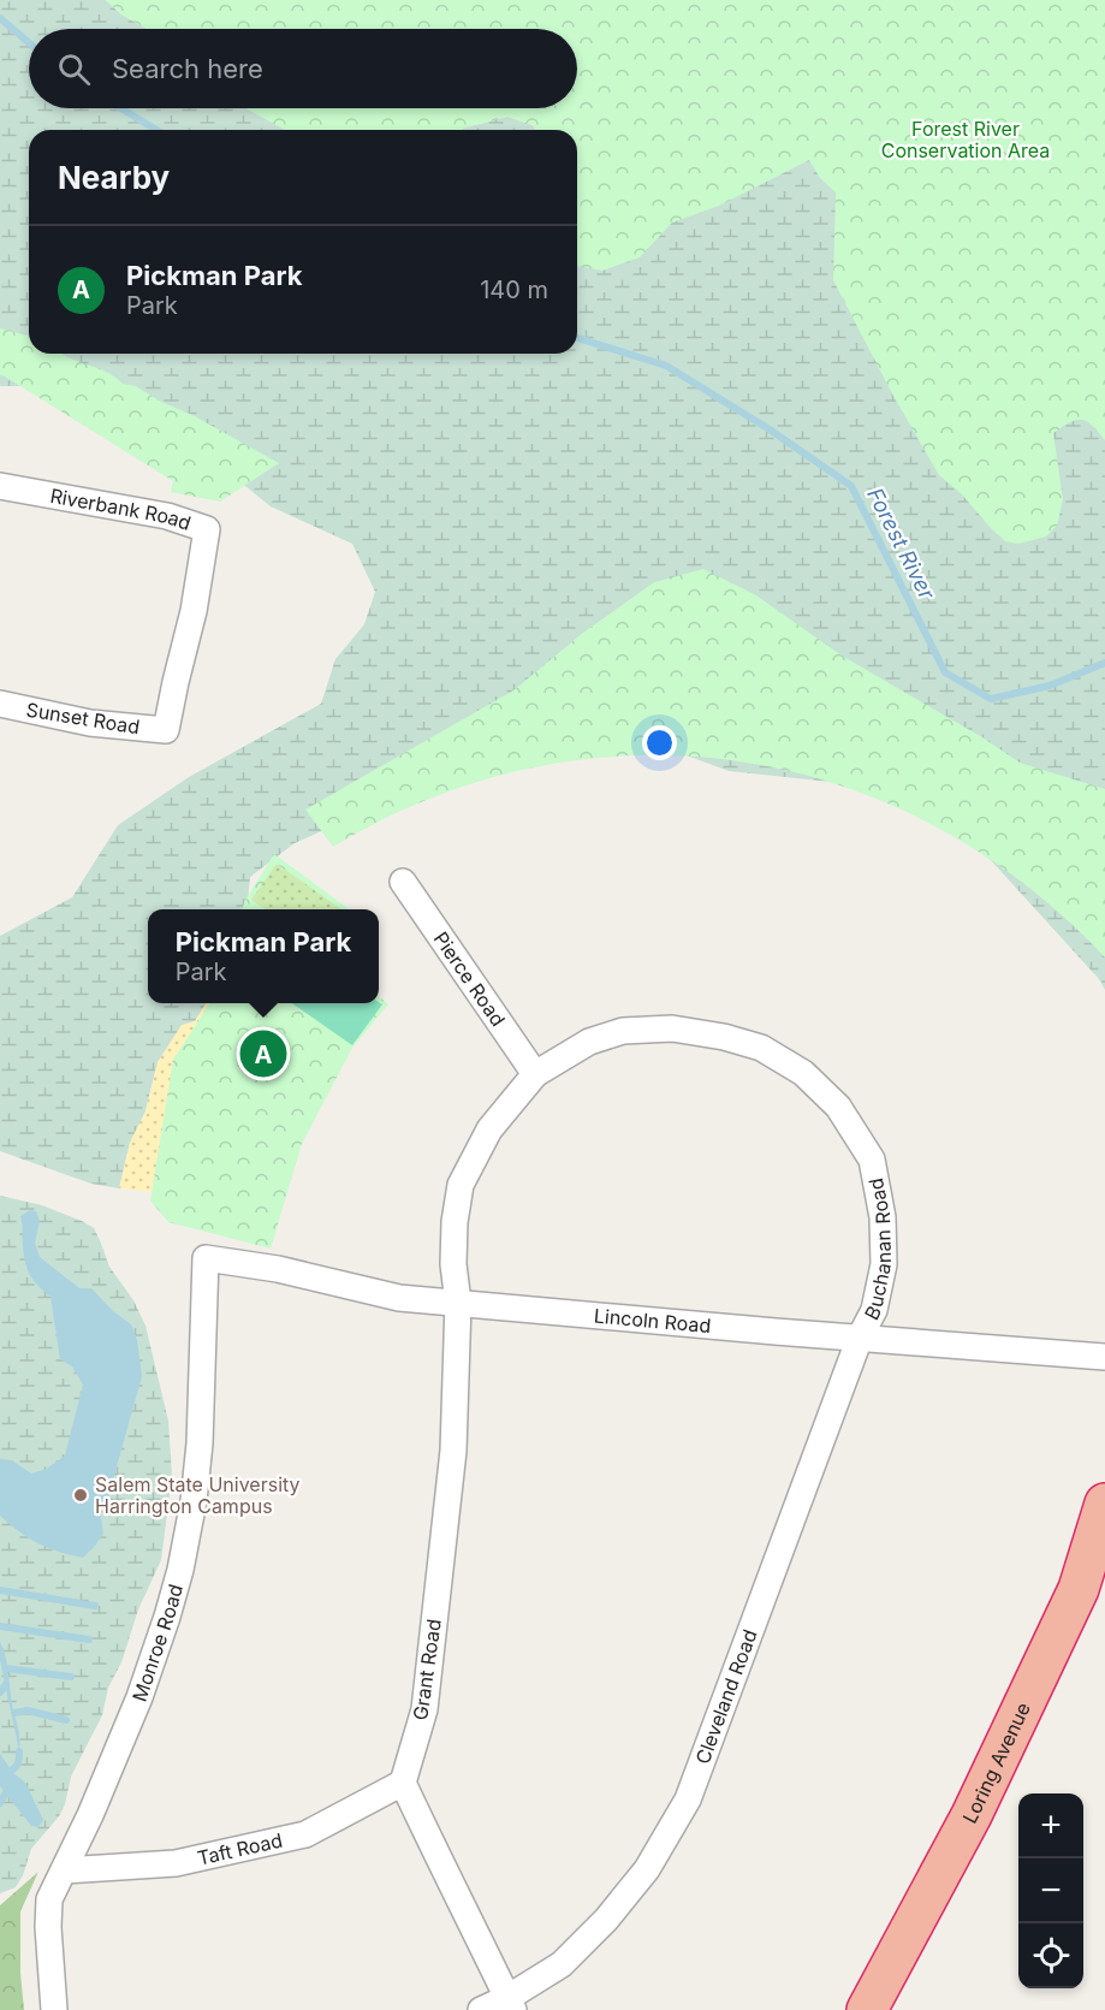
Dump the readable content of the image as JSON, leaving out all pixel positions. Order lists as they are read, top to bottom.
{
  "streets": {
    "highway": ["Loring Avenue"],
    "street": [
      "Riverbank Road",
      "Sunset Road",
      "Pierce Road",
      "Buchanan Road",
      "Lincoln Road",
      "Monroe Road",
      "Grant Road",
      "Cleveland Road",
      "Taft Road"
    ]
  },
  "crossings": [
    ["Riverbank Road", "Sunset Road"],
    ["Pierce Road", "Buchanan Road"],
    ["Buchanan Road", "Lincoln Road"],
    ["Buchanan Road", "Grant Road"],
    ["Buchanan Road", "Cleveland Road"],
    ["Lincoln Road", "Monroe Road"],
    ["Lincoln Road", "Grant Road"],
    ["Lincoln Road", "Cleveland Road"],
    ["Monroe Road", "Taft Road"],
    ["Grant Road", "Taft Road"]
  ],
  "water": ["Forest River"],
  "parks": ["Forest River Conservation Area"],
  "places": ["Salem State University Harrington Campus"],
  "page": {
    "search": "Search here",
    "heading": "Nearby",
    "list": [
      {
        "mark": "A",
        "name": "Pickman Park",
        "note": "Park",
        "value": "140 m"
      }
    ],
    "popup": ["Pickman Park", "Park"],
    "pins": "A",
    "map_buttons": ["+", "−"]
  }
}
